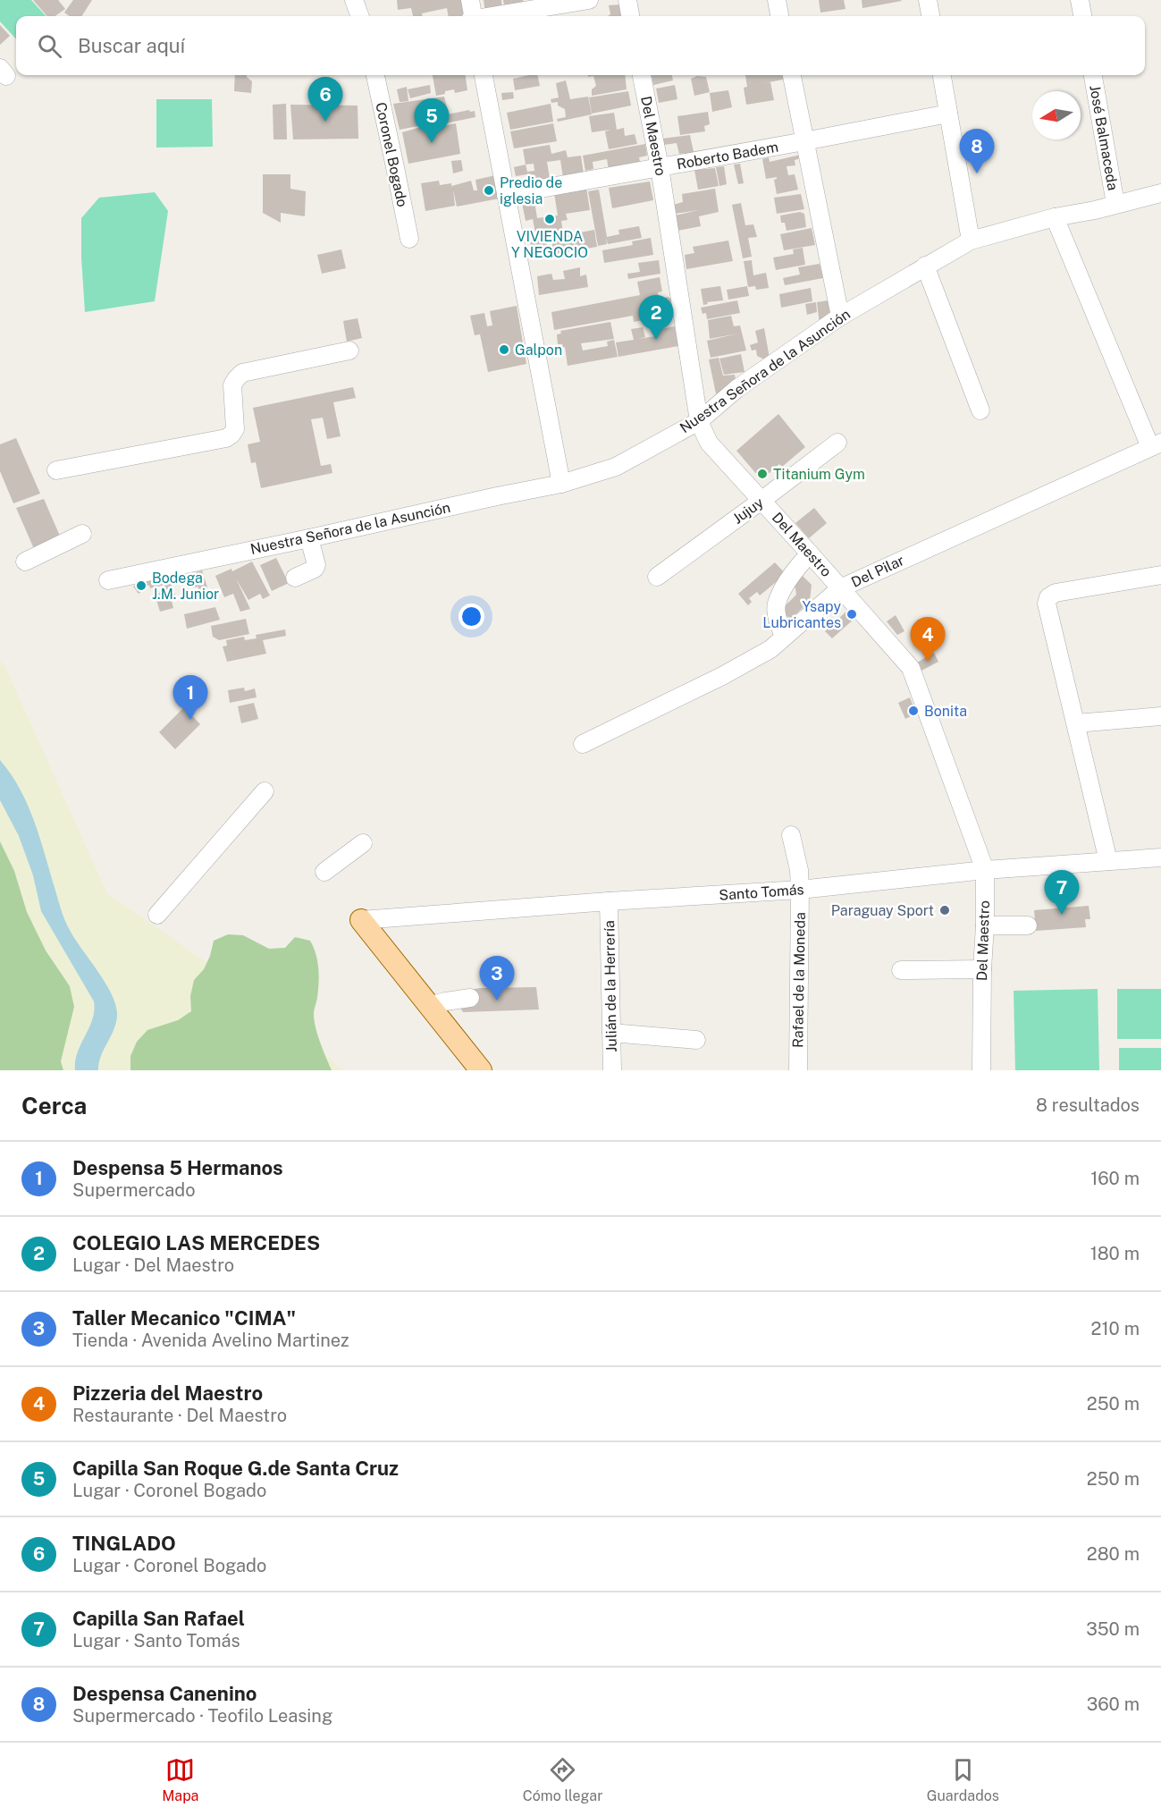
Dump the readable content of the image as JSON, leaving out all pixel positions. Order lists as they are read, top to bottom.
{
  "streets": {
    "street": [
      "Del Maestro",
      "José Balmaceda",
      "Coronel Bogado",
      "Roberto Badem",
      "Nuestra Señora de la Asunción",
      "Jujuy",
      "Del Pilar",
      "Santo Tomás",
      "Rafael de la Moneda",
      "Julián de la Herrería"
    ]
  },
  "crossings": [
    ["Del Maestro", "Roberto Badem"],
    ["Del Maestro", "Nuestra Señora de la Asunción"],
    ["Del Maestro", "Jujuy"],
    ["Del Maestro", "Del Pilar"],
    ["Del Maestro", "Santo Tomás"],
    ["José Balmaceda", "Nuestra Señora de la Asunción"],
    ["Santo Tomás", "Rafael de la Moneda"],
    ["Santo Tomás", "Julián de la Herrería"]
  ],
  "places": [
    "Predio de iglesia",
    "VIVIENDA Y NEGOCIO",
    "Galpon",
    "Titanium Gym",
    "Bodega J.M. Junior",
    "Ysapy Lubricantes",
    "Bonita",
    "Paraguay Sport"
  ],
  "north": "left",
  "page": {
    "search": "Buscar aquí",
    "pins": [
      "6",
      "5",
      "8",
      "2",
      "4",
      "1",
      "7",
      "3"
    ],
    "heading": ["Cerca", "8 resultados"],
    "list": [
      {
        "mark": "1",
        "name": "Despensa 5 Hermanos",
        "note": "Supermercado",
        "value": "160 m"
      },
      {
        "mark": "2",
        "name": "COLEGIO LAS MERCEDES",
        "note": "Lugar · Del Maestro",
        "value": "180 m"
      },
      {
        "mark": "3",
        "name": "Taller Mecanico \"CIMA\"",
        "note": "Tienda · Avenida Avelino Martinez",
        "value": "210 m"
      },
      {
        "mark": "4",
        "name": "Pizzeria del Maestro",
        "note": "Restaurante · Del Maestro",
        "value": "250 m"
      },
      {
        "mark": "5",
        "name": "Capilla San Roque G.de Santa Cruz",
        "note": "Lugar · Coronel Bogado",
        "value": "250 m"
      },
      {
        "mark": "6",
        "name": "TINGLADO",
        "note": "Lugar · Coronel Bogado",
        "value": "280 m"
      },
      {
        "mark": "7",
        "name": "Capilla San Rafael",
        "note": "Lugar · Santo Tomás",
        "value": "350 m"
      },
      {
        "mark": "8",
        "name": "Despensa Canenino",
        "note": "Supermercado · Teofilo Leasing",
        "value": "360 m"
      }
    ],
    "nav": ["Mapa", "Cómo llegar", "Guardados"]
  }
}
